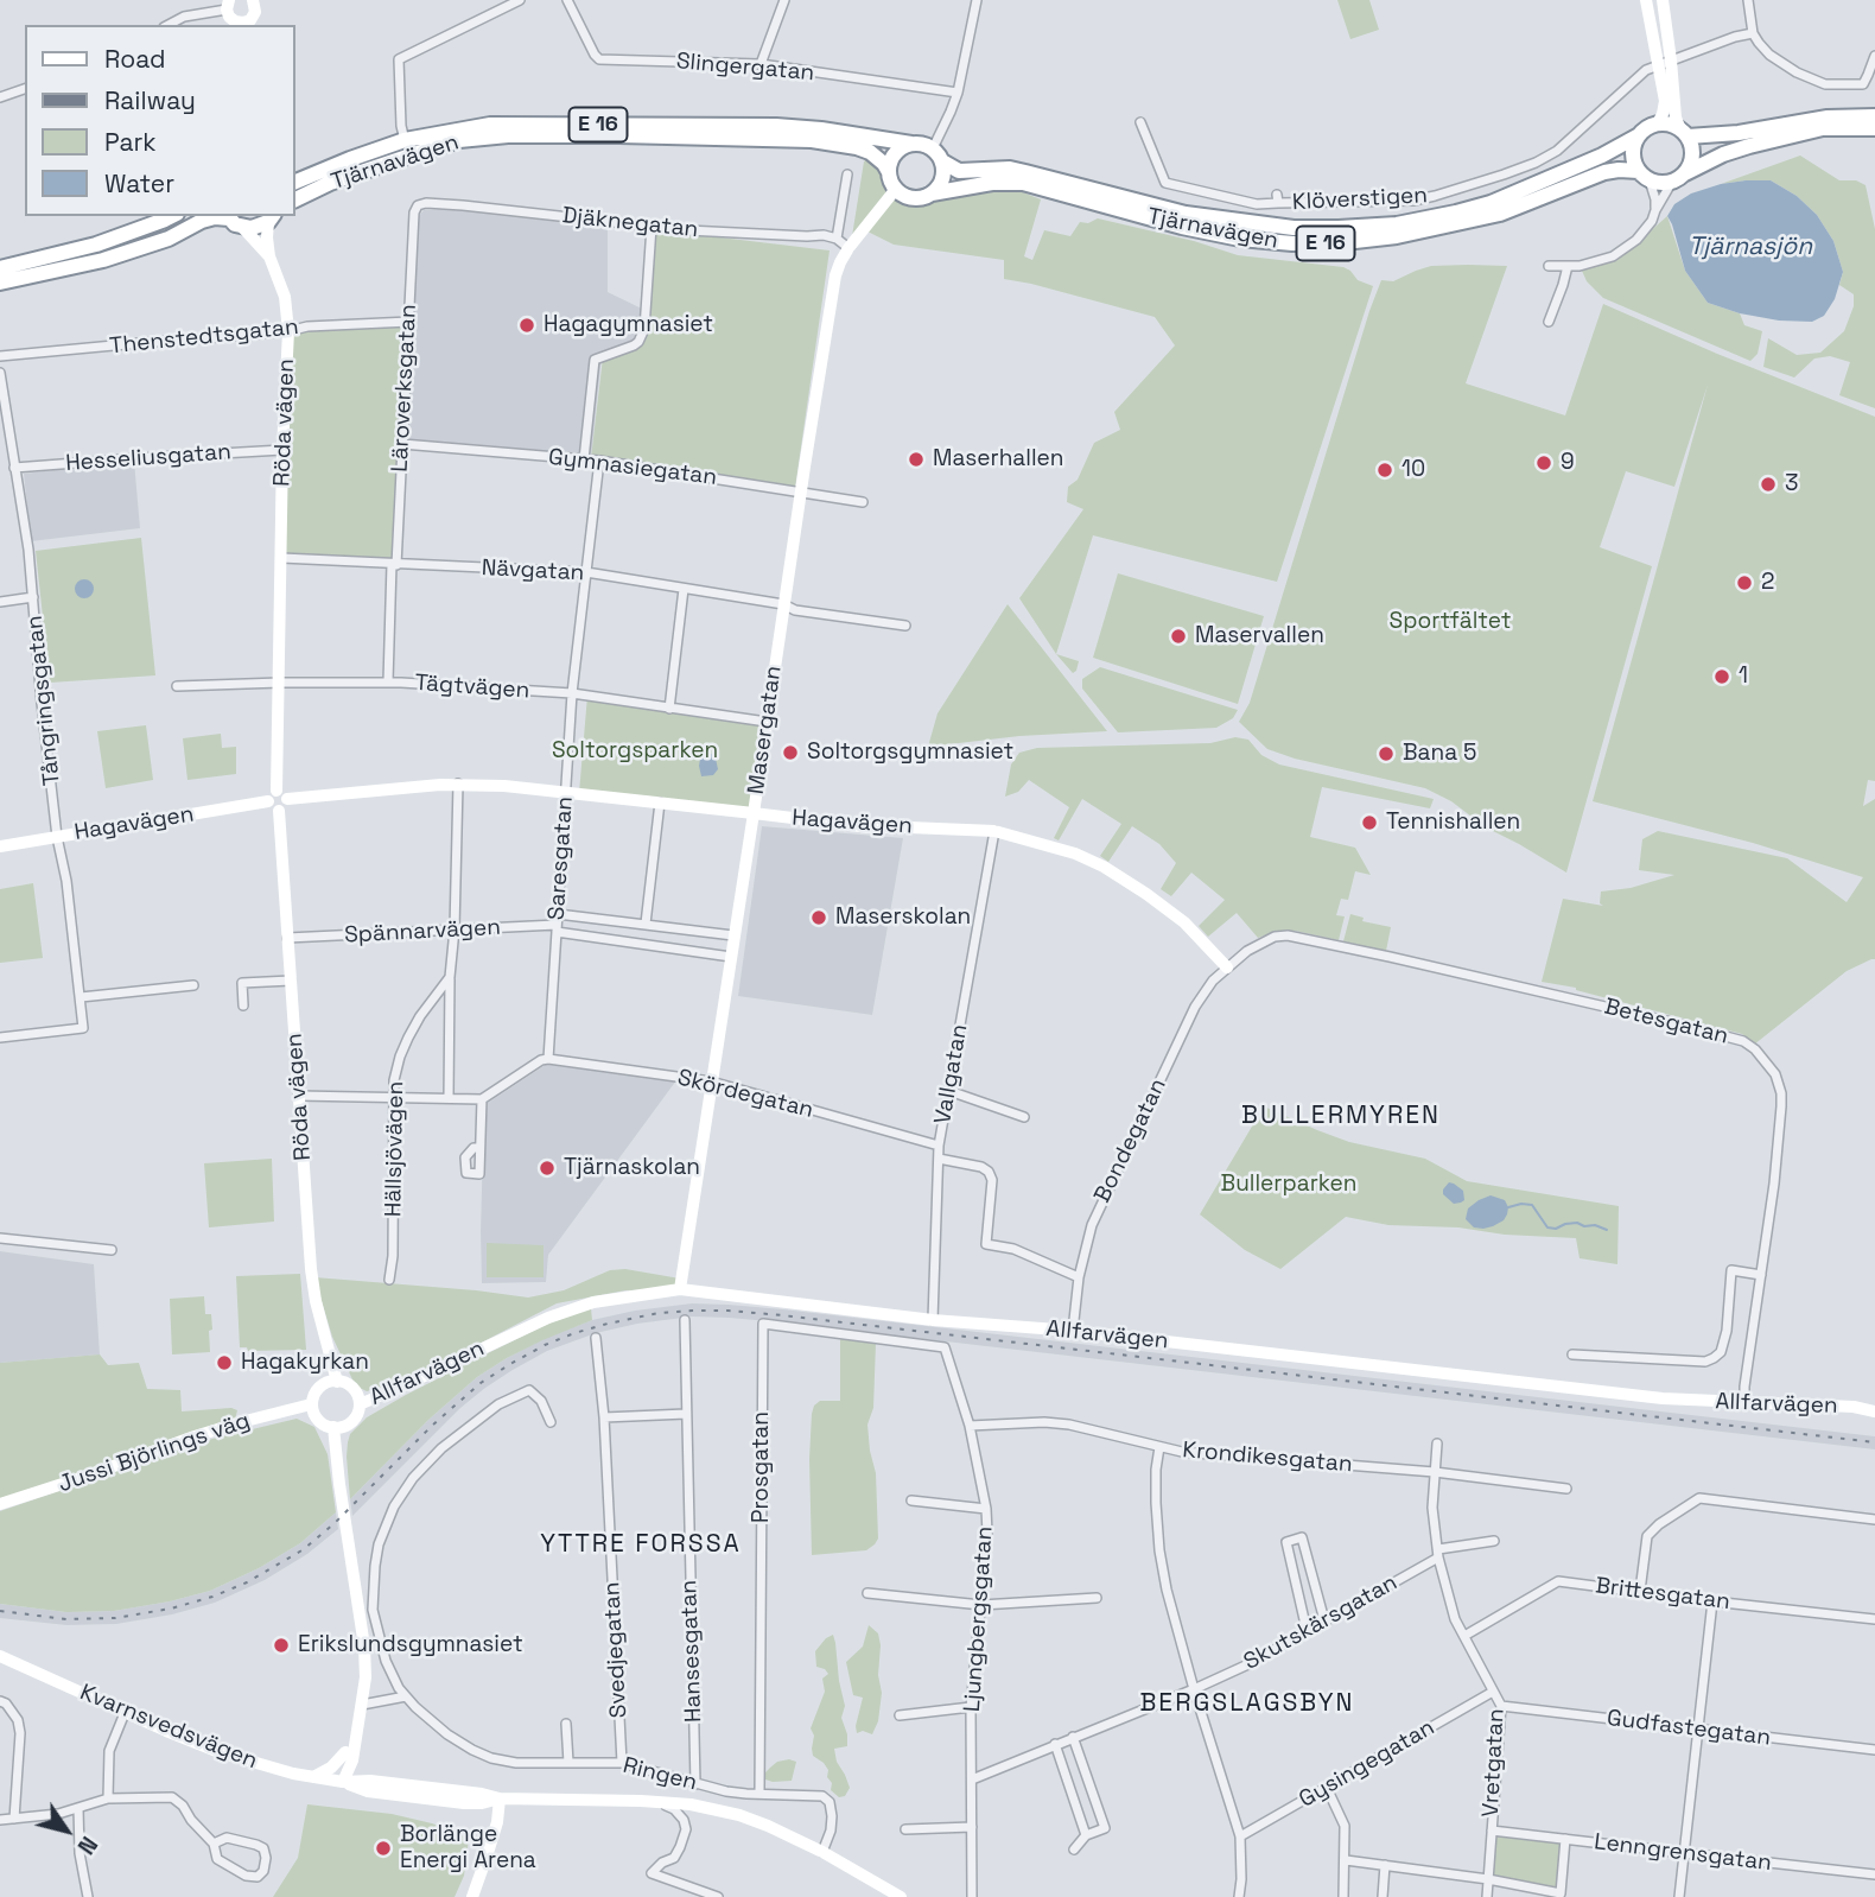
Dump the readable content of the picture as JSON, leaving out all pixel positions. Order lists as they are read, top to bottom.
{
  "streets": {
    "highway": ["E 16", "Tjärnavägen"],
    "street": [
      "Slingergatan",
      "Klöverstigen",
      "Djäknegatan",
      "Thenstedtsgatan",
      "Läroverksgatan",
      "Röda vägen",
      "Hesseliusgatan",
      "Gymnasiegatan",
      "Nävgatan",
      "Tägtvägen",
      "Tångringsgatan",
      "Masergatan",
      "Hagavägen",
      "Saresgatan",
      "Spännarvägen",
      "Betesgatan",
      "Vallgatan",
      "Skördegatan",
      "Bondegatan",
      "Hällsjövägen",
      "Allfarvägen",
      "Jussi Björlings väg",
      "Krondikesgatan",
      "Prosgatan",
      "Brittesgatan",
      "Ljungbergsgatan",
      "Skutskärsgatan",
      "Svedjegatan",
      "Hansesgatan",
      "Kvarnsvedsvägen",
      "Gudfastegatan",
      "Vretgatan",
      "Gysingegatan",
      "Ringen",
      "Lenngrensgatan"
    ]
  },
  "crossings": [
    ["Tjärnavägen", "Masergatan"],
    ["Djäknegatan", "Läroverksgatan"],
    ["Thenstedtsgatan", "Läroverksgatan"],
    ["Thenstedtsgatan", "Röda vägen"],
    ["Läroverksgatan", "Gymnasiegatan"],
    ["Läroverksgatan", "Nävgatan"],
    ["Läroverksgatan", "Tägtvägen"],
    ["Röda vägen", "Hesseliusgatan"],
    ["Röda vägen", "Nävgatan"],
    ["Röda vägen", "Tägtvägen"],
    ["Röda vägen", "Hagavägen"],
    ["Röda vägen", "Spännarvägen"],
    ["Röda vägen", "Allfarvägen"],
    ["Röda vägen", "Jussi Björlings väg"],
    ["Hesseliusgatan", "Tångringsgatan"],
    ["Gymnasiegatan", "Masergatan"],
    ["Gymnasiegatan", "Saresgatan"],
    ["Nävgatan", "Masergatan"],
    ["Nävgatan", "Saresgatan"],
    ["Tägtvägen", "Masergatan"],
    ["Tägtvägen", "Saresgatan"],
    ["Tångringsgatan", "Hagavägen"],
    ["Masergatan", "Hagavägen"],
    ["Masergatan", "Spännarvägen"],
    ["Masergatan", "Skördegatan"],
    ["Masergatan", "Allfarvägen"],
    ["Hagavägen", "Saresgatan"],
    ["Hagavägen", "Betesgatan"],
    ["Hagavägen", "Vallgatan"],
    ["Hagavägen", "Bondegatan"],
    ["Saresgatan", "Spännarvägen"],
    ["Saresgatan", "Skördegatan"],
    ["Betesgatan", "Bondegatan"],
    ["Betesgatan", "Allfarvägen"],
    ["Vallgatan", "Skördegatan"],
    ["Vallgatan", "Allfarvägen"],
    ["Bondegatan", "Allfarvägen"],
    ["Allfarvägen", "Jussi Björlings väg"],
    ["Krondikesgatan", "Ljungbergsgatan"],
    ["Krondikesgatan", "Vretgatan"],
    ["Prosgatan", "Ljungbergsgatan"],
    ["Prosgatan", "Ringen"],
    ["Brittesgatan", "Vretgatan"],
    ["Ljungbergsgatan", "Skutskärsgatan"],
    ["Skutskärsgatan", "Vretgatan"],
    ["Svedjegatan", "Ringen"],
    ["Hansesgatan", "Ringen"],
    ["Kvarnsvedsvägen", "Ringen"],
    ["Gudfastegatan", "Vretgatan"],
    ["Vretgatan", "Gysingegatan"],
    ["Vretgatan", "Lenngrensgatan"]
  ],
  "districts": ["BULLERMYREN", "YTTRE FORSSA", "BERGSLAGSBYN"],
  "water": ["Tjärnasjön"],
  "parks": ["Sportfältet", "Soltorgsparken", "Bullerparken"],
  "places": [
    "Hagagymnasiet",
    "Maserhallen",
    "9",
    "10",
    "3",
    "2",
    "Maservallen",
    "1",
    "Soltorgsgymnasiet",
    "Bana 5",
    "Tennishallen",
    "Maserskolan",
    "Tjärnaskolan",
    "Hagakyrkan",
    "Erikslundsgymnasiet",
    "Borlänge Energi Arena"
  ],
  "legend": [
    "Road",
    "Railway",
    "Park",
    "Water"
  ],
  "north": "bottom right"
}
